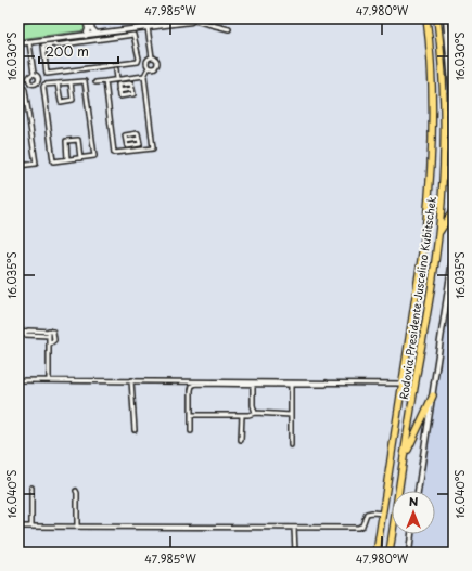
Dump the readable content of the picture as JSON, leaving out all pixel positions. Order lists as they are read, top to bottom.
{
  "streets": {
    "highway": ["Rodovia Presidente Juscelino Kubitschek"]
  },
  "scale_bar": "200 m",
  "north": "top",
  "coordinates": [
    "47.985°W",
    "47.980°W",
    "16.030°S",
    "16.035°S",
    "16.040°S"
  ]
}
